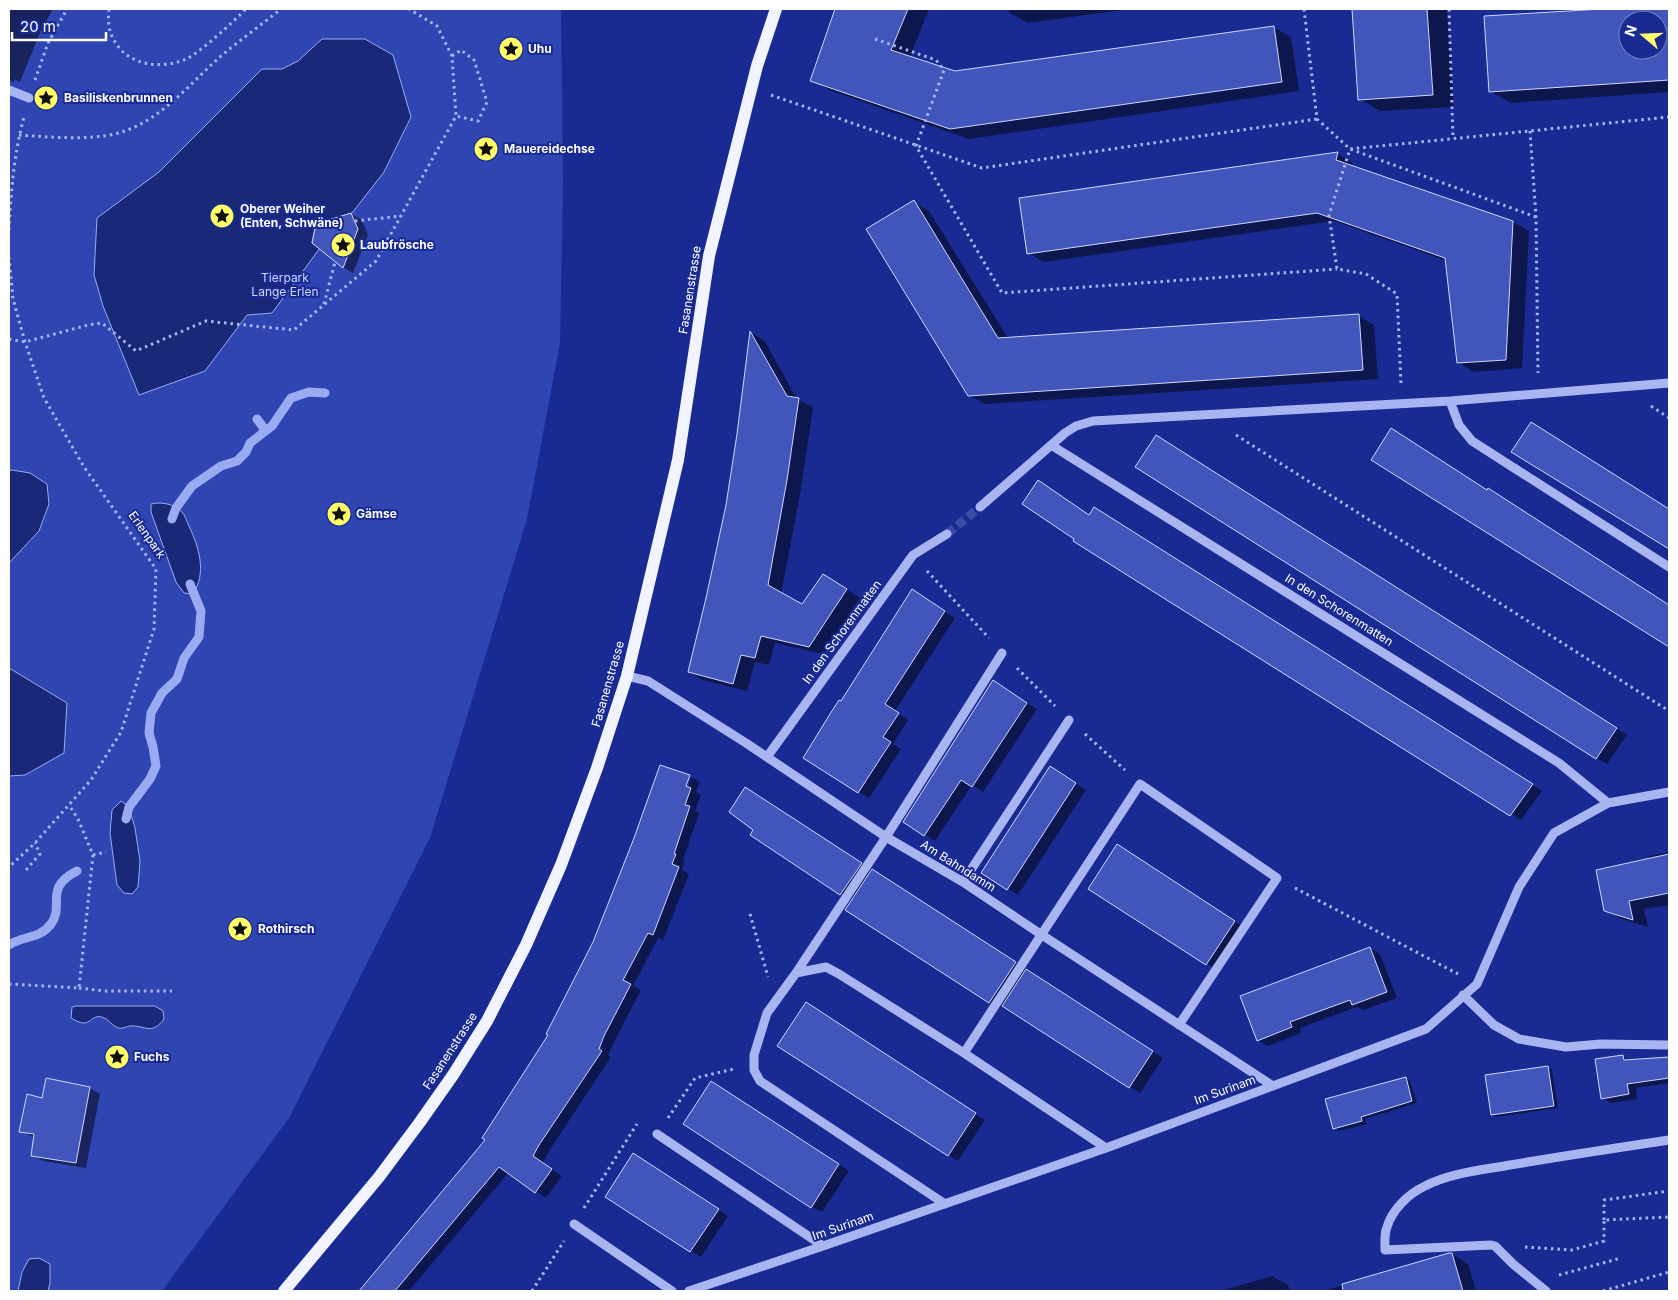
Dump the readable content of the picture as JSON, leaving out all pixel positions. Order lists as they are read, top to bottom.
{
  "streets": {
    "main road": ["Fasanenstrasse"],
    "street": ["In den Schorenmatten", "Am Bahndamm", "Im Surinam"],
    "path": ["Erlenpark"]
  },
  "crossings": [
    ["Fasanenstrasse", "Am Bahndamm"],
    ["In den Schorenmatten", "Am Bahndamm"],
    ["In den Schorenmatten", "Im Surinam"],
    ["Am Bahndamm", "Im Surinam"]
  ],
  "parks": ["Tierpark Lange Erlen"],
  "places": {
    "place": [
      "Uhu",
      "Basiliskenbrunnen",
      "Mauereidechse",
      "Oberer Weiher (Enten, Schwäne)",
      "Laubfrösche",
      "Gämse",
      "Rothirsch",
      "Fuchs"
    ]
  },
  "scale_bar": "20 m",
  "north": "left"
}
